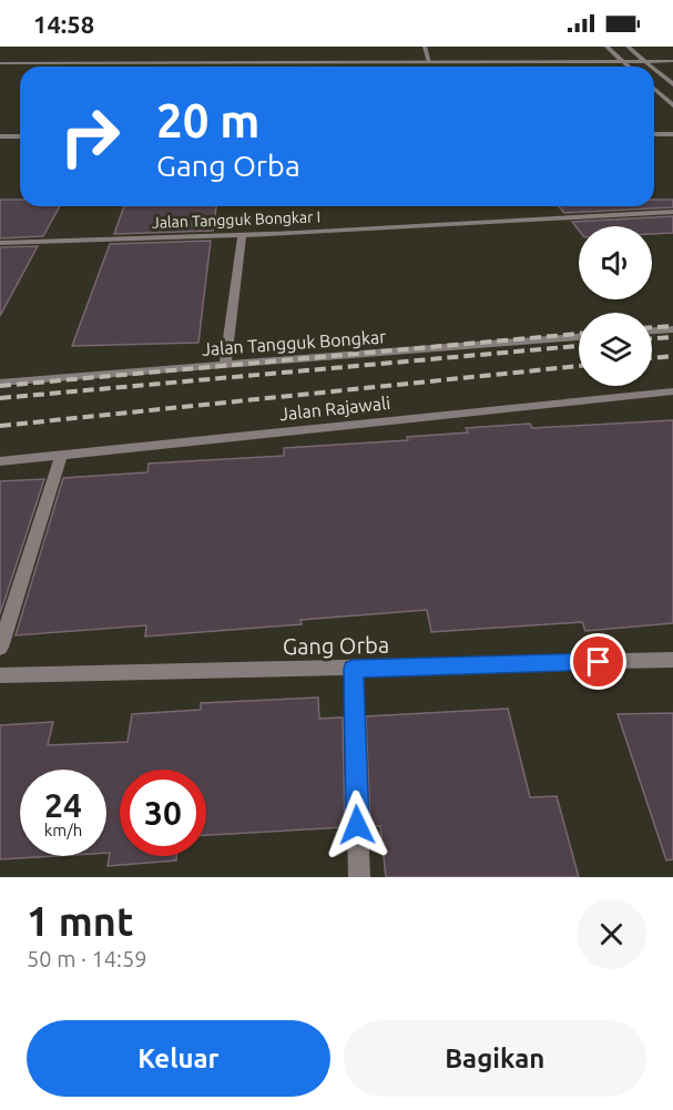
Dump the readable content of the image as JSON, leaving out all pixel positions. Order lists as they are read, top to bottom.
{
  "streets": {
    "street": [
      "Jalan Tangguk Bongkar I",
      "Jalan Tangguk Bongkar",
      "Jalan Rajawali",
      "Gang Orba"
    ]
  },
  "page": {
    "status": "14:58",
    "turn": ["20 m", "Gang Orba"],
    "speed": "24 km/h",
    "limit": "30",
    "heading": ["1 mnt", "50 m · 14:59"],
    "buttons": ["Keluar", "Bagikan"]
  }
}
